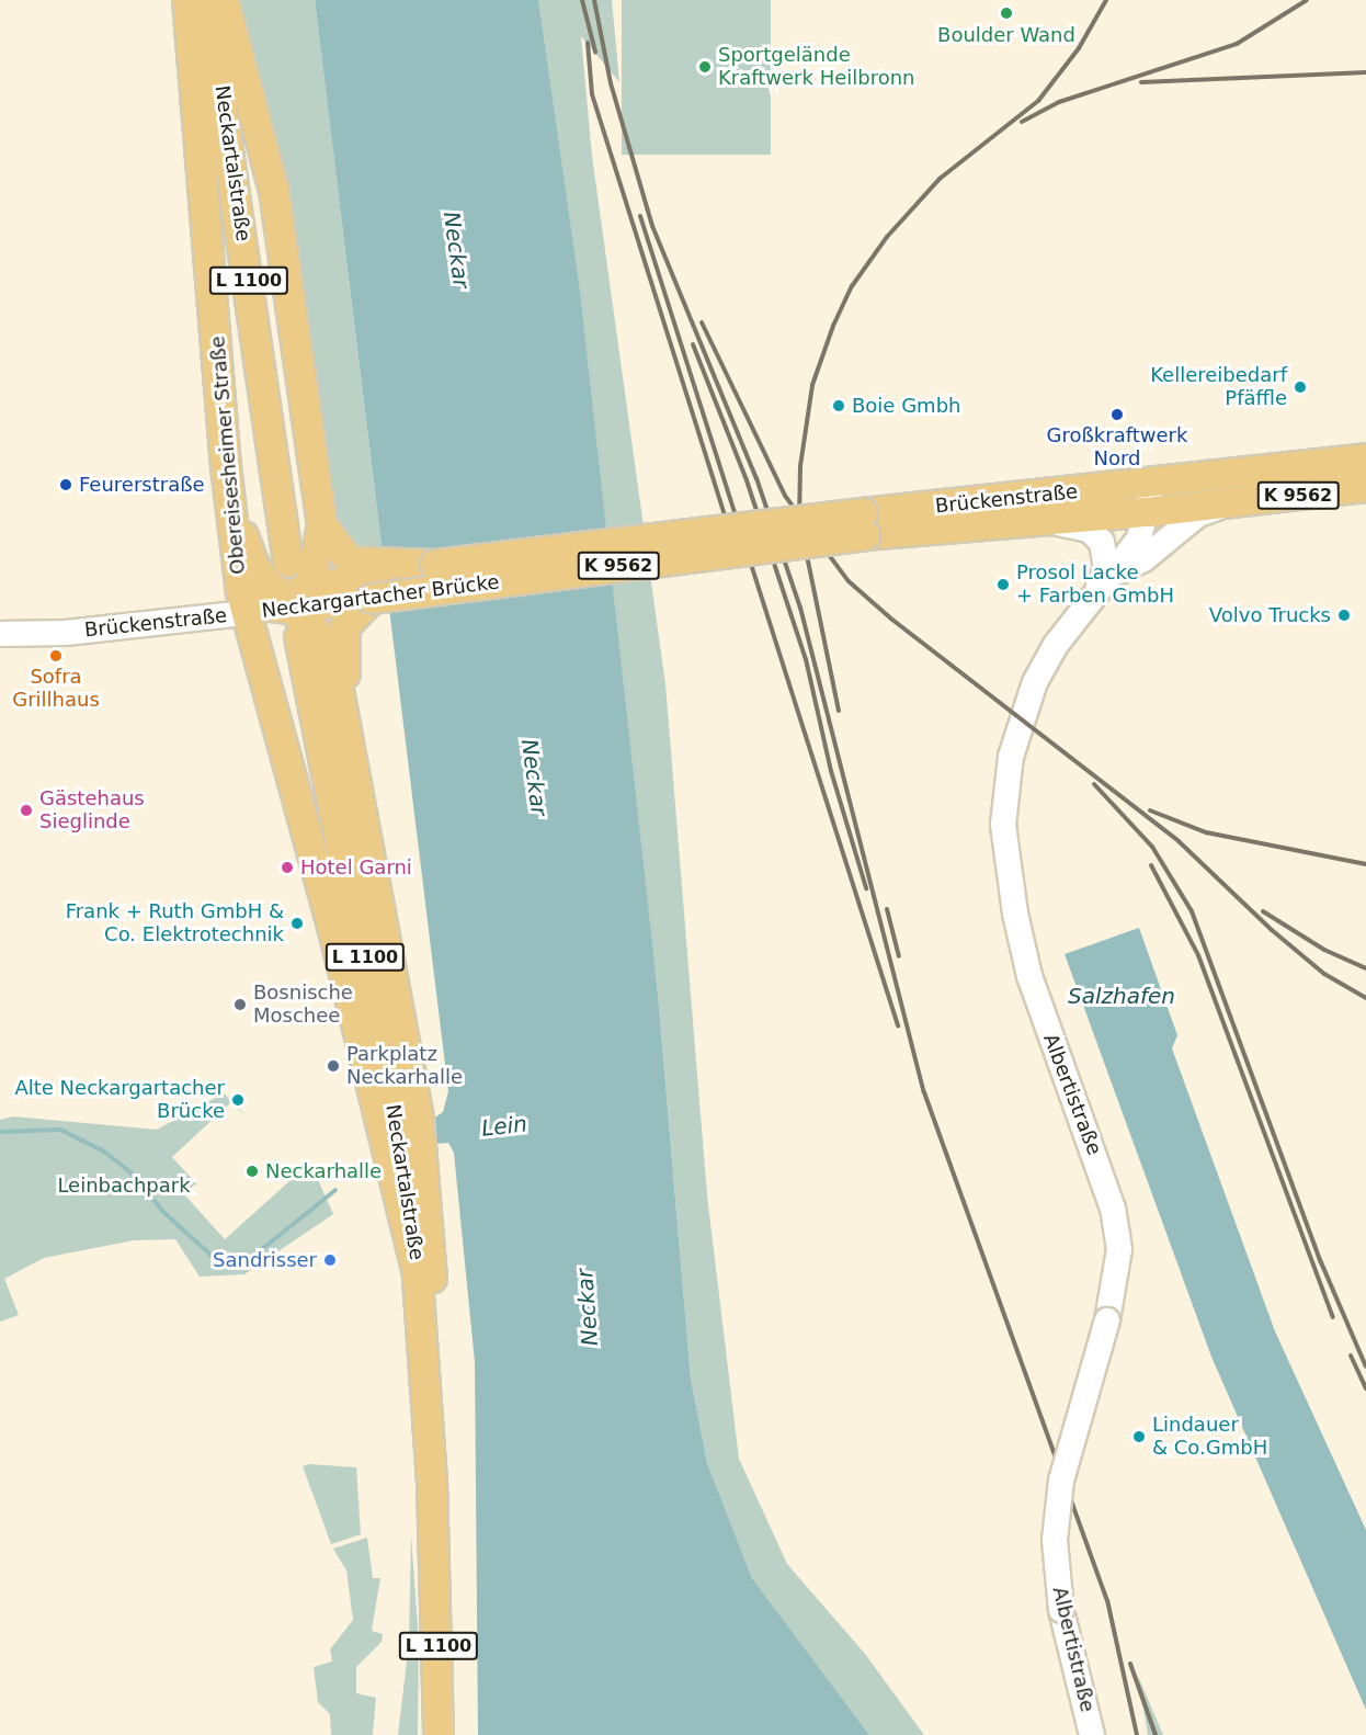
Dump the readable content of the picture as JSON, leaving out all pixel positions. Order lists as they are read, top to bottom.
{
  "streets": {
    "main road": [
      "Neckartalstraße",
      "L 1100",
      "Obereisesheimer Straße",
      "K 9562",
      "Brückenstraße",
      "Neckargartacher Brücke",
      "Albertistraße"
    ]
  },
  "crossings": [
    ["Neckartalstraße", "Obereisesheimer Straße"],
    ["Obereisesheimer Straße", "Brückenstraße"],
    ["Obereisesheimer Straße", "Neckargartacher Brücke"],
    ["K 9562", "Brückenstraße"],
    ["K 9562", "Albertistraße"],
    ["Brückenstraße", "Neckargartacher Brücke"],
    ["Brückenstraße", "Albertistraße"]
  ],
  "water": ["Neckar", "Salzhafen", "Lein"],
  "parks": ["Leinbachpark"],
  "places": [
    "Boulder Wand",
    "Sportgelände Kraftwerk Heilbronn",
    "Kellereibedarf Pfäffle",
    "Boie Gmbh",
    "Großkraftwerk Nord",
    "Feurerstraße",
    "Prosol Lacke + Farben GmbH",
    "Volvo Trucks",
    "Sofra Grillhaus",
    "Gästehaus Sieglinde",
    "Hotel Garni",
    "Frank + Ruth GmbH & Co. Elektrotechnik",
    "Bosnische Moschee",
    "Parkplatz Neckarhalle",
    "Alte Neckargartacher Brücke",
    "Neckarhalle",
    "Sandrisser",
    "Lindauer & Co.GmbH"
  ]
}
